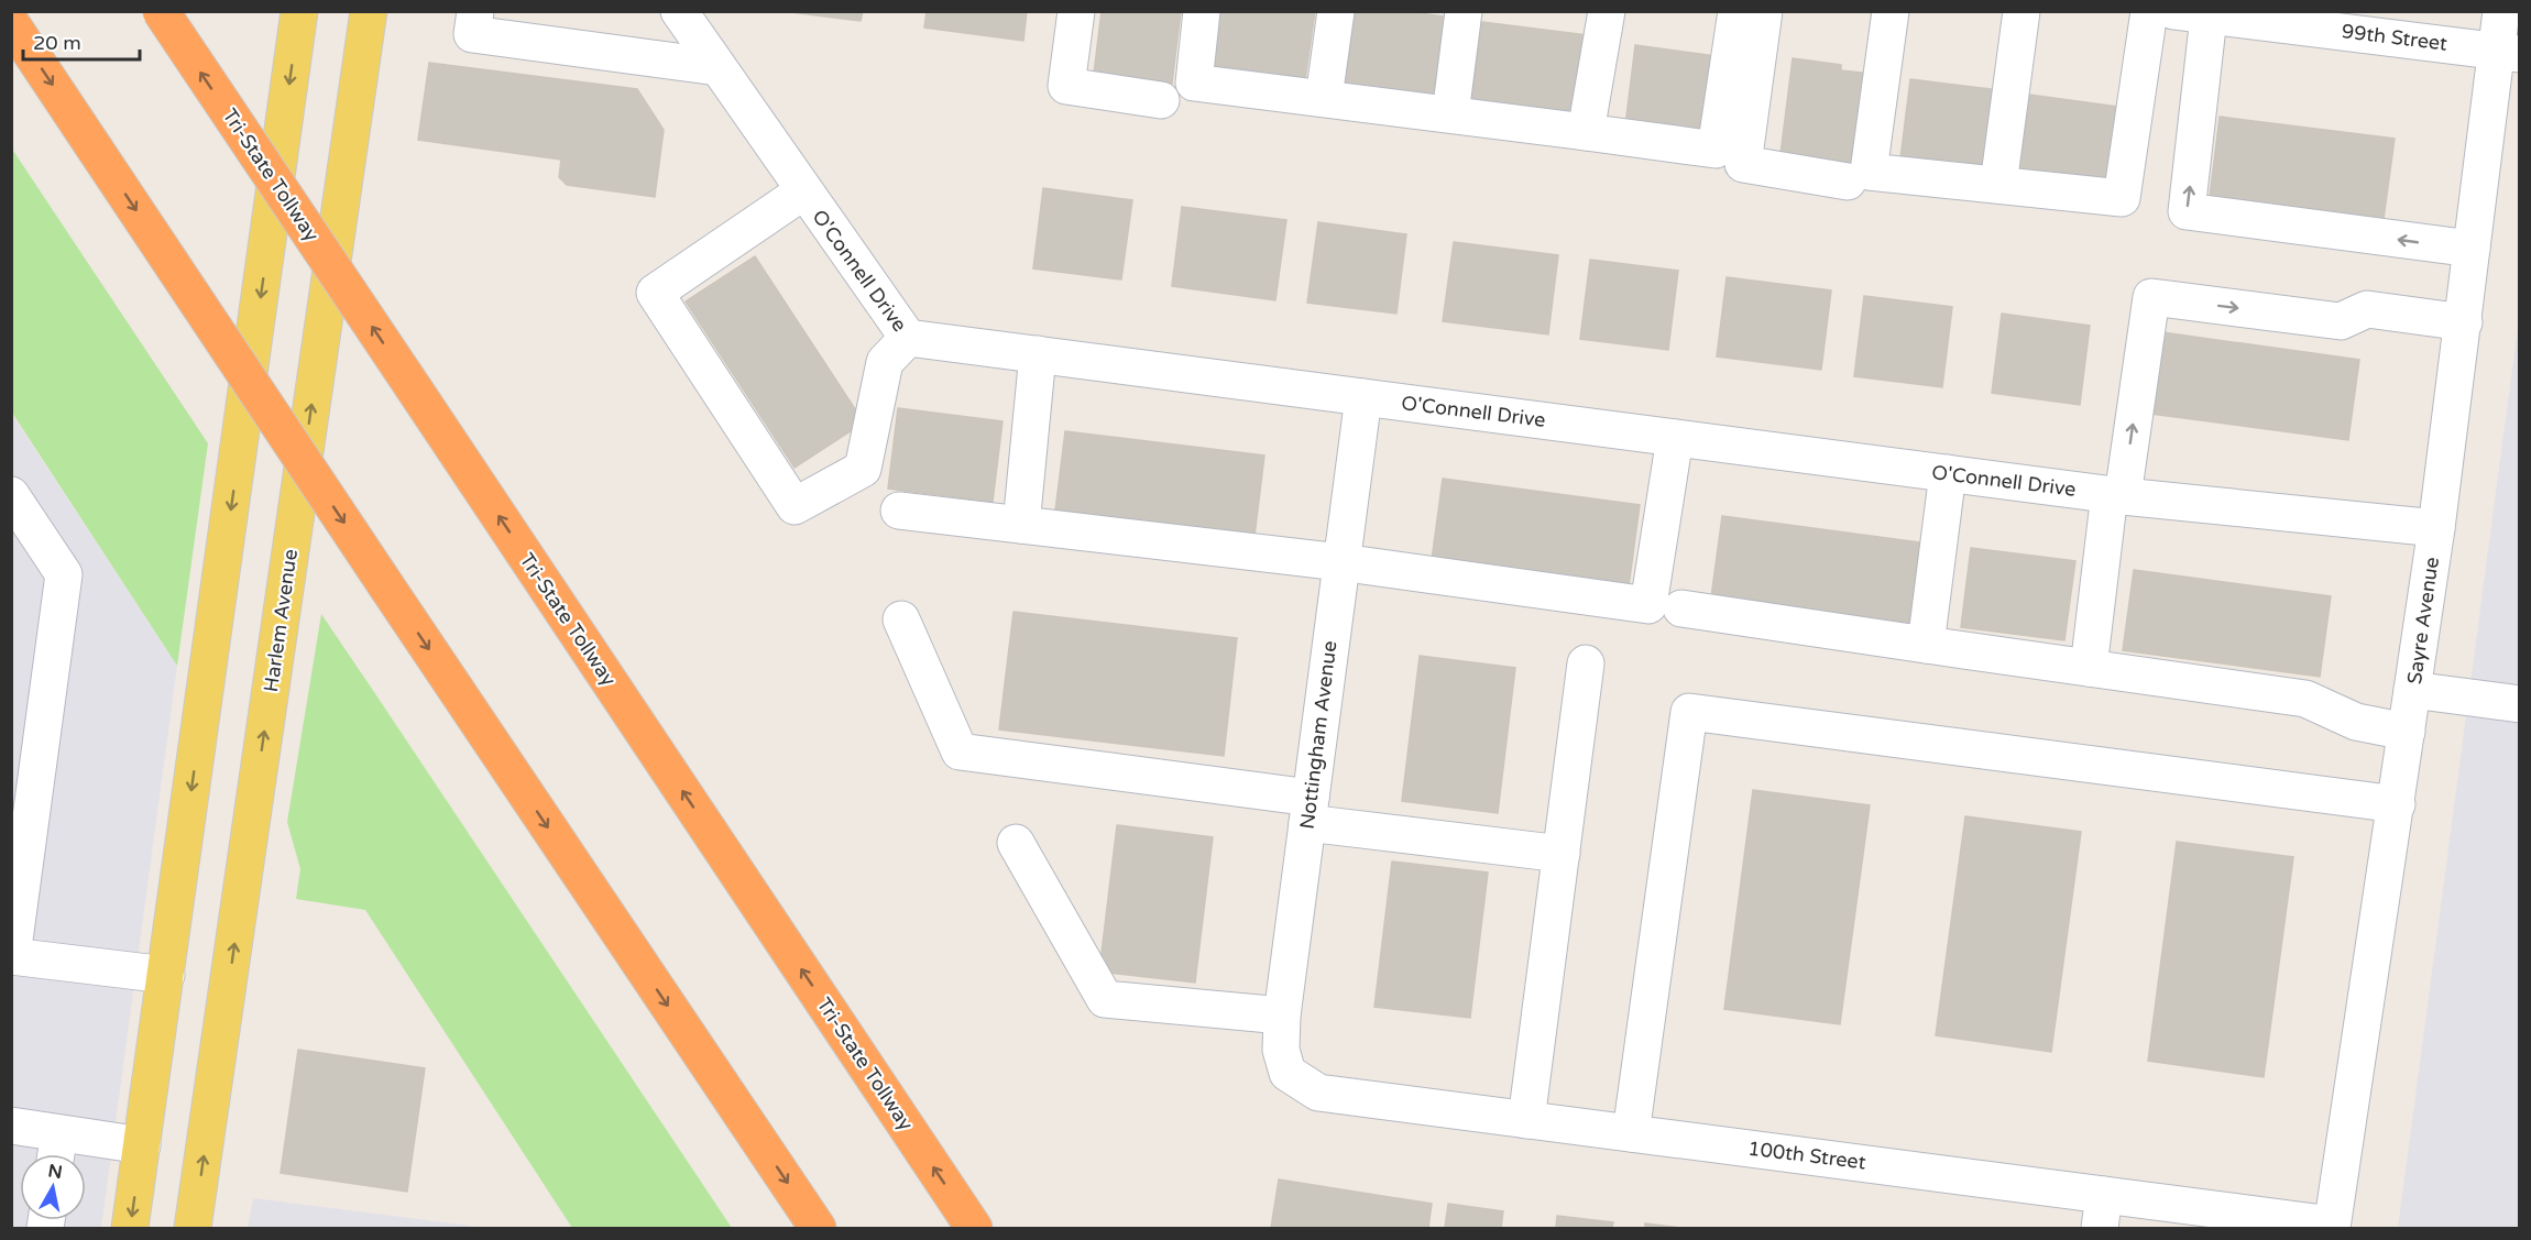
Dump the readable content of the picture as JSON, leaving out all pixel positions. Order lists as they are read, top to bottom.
{
  "streets": {
    "highway": ["Tri-State Tollway"],
    "main road": ["Harlem Avenue"],
    "street": [
      "99th Street",
      "O'Connell Drive",
      "Sayre Avenue",
      "Nottingham Avenue",
      "100th Street"
    ]
  },
  "crossings": [
    ["99th Street", "Sayre Avenue"],
    ["O'Connell Drive", "Sayre Avenue"],
    ["O'Connell Drive", "Nottingham Avenue"],
    ["Sayre Avenue", "100th Street"],
    ["Nottingham Avenue", "100th Street"]
  ],
  "scale_bar": "20 m",
  "north": "top"
}
